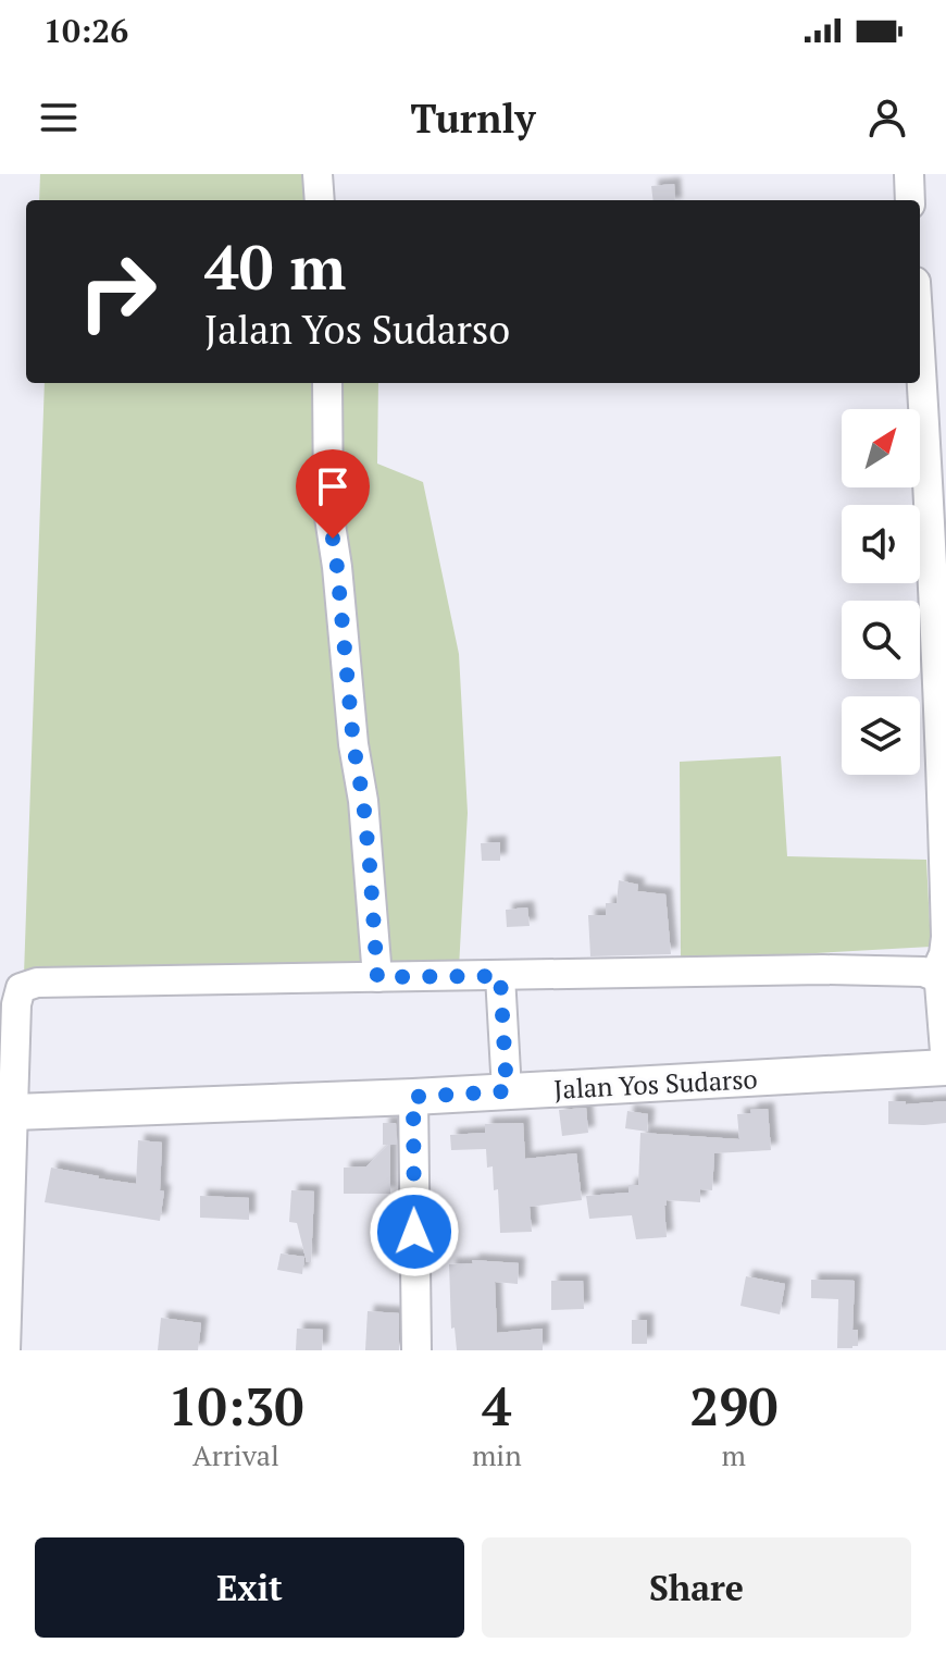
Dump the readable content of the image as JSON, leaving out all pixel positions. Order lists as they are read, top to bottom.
{
  "streets": {
    "main road": ["Jalan Yos Sudarso"]
  },
  "north": "top right",
  "page": {
    "status": "10:26",
    "header": "Turnly",
    "turn": ["40 m", "Jalan Yos Sudarso"],
    "eta": [
      "10:30",
      "Arrival",
      "4",
      "min",
      "290",
      "m"
    ],
    "buttons": ["Exit", "Share"]
  }
}
